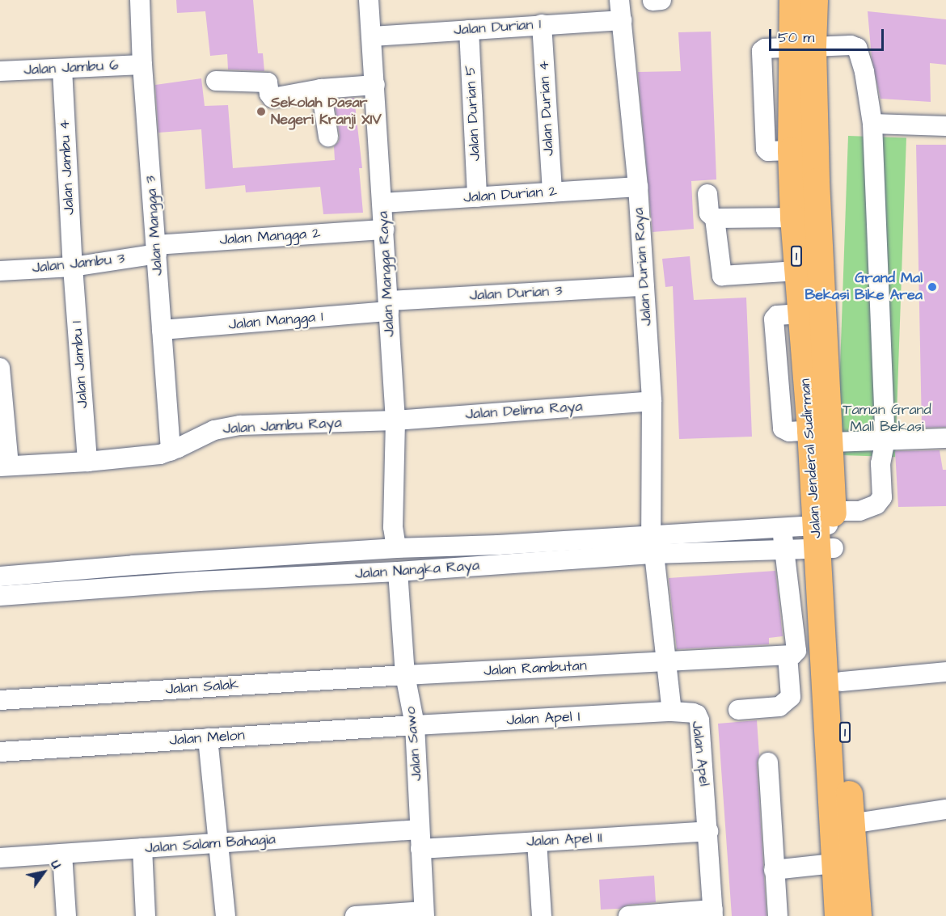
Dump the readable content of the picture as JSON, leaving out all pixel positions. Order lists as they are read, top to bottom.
{
  "streets": {
    "highway": ["1", "Jalan Jenderal Sudirman"],
    "street": [
      "Jalan Durian 1",
      "Jalan Jambu 6",
      "Jalan Durian 4",
      "Jalan Durian 5",
      "Jalan Jambu 4",
      "Jalan Durian 2",
      "Jalan Mangga 3",
      "Jalan Mangga 2",
      "Jalan Jambu 3",
      "Jalan Durian Raya",
      "Jalan Mangga Raya",
      "Jalan Durian 3",
      "Jalan Mangga 1",
      "Jalan Jambu 1",
      "Jalan Delima Raya",
      "Jalan Jambu Raya",
      "Jalan Nangka Raya",
      "Jalan Rambutan",
      "Jalan Salak",
      "Jalan Apel I",
      "Jalan Melon",
      "Jalan Sawo",
      "Jalan Apel",
      "Jalan Apel II",
      "Jalan Salam Bahagia"
    ]
  },
  "crossings": [
    ["Jalan Durian 1", "Jalan Durian 4"],
    ["Jalan Durian 1", "Jalan Durian 5"],
    ["Jalan Durian 1", "Jalan Durian Raya"],
    ["Jalan Durian 1", "Jalan Mangga Raya"],
    ["Jalan Jambu 6", "Jalan Jambu 4"],
    ["Jalan Jambu 6", "Jalan Mangga 3"],
    ["Jalan Durian 4", "Jalan Durian 2"],
    ["Jalan Durian 5", "Jalan Durian 2"],
    ["Jalan Jambu 4", "Jalan Jambu 3"],
    ["Jalan Jambu 4", "Jalan Jambu 1"],
    ["Jalan Durian 2", "Jalan Durian Raya"],
    ["Jalan Durian 2", "Jalan Mangga Raya"],
    ["Jalan Mangga 3", "Jalan Mangga 2"],
    ["Jalan Mangga 3", "Jalan Jambu 3"],
    ["Jalan Mangga 3", "Jalan Mangga 1"],
    ["Jalan Mangga 3", "Jalan Jambu Raya"],
    ["Jalan Mangga 2", "Jalan Jambu 3"],
    ["Jalan Mangga 2", "Jalan Mangga Raya"],
    ["Jalan Jambu 3", "Jalan Jambu 1"],
    ["Jalan Durian Raya", "Jalan Durian 3"],
    ["Jalan Durian Raya", "Jalan Delima Raya"],
    ["Jalan Durian Raya", "Jalan Nangka Raya"],
    ["Jalan Mangga Raya", "Jalan Durian 3"],
    ["Jalan Mangga Raya", "Jalan Mangga 1"],
    ["Jalan Mangga Raya", "Jalan Delima Raya"],
    ["Jalan Mangga Raya", "Jalan Jambu Raya"],
    ["Jalan Mangga Raya", "Jalan Nangka Raya"],
    ["Jalan Durian 3", "Jalan Mangga 1"],
    ["Jalan Jambu 1", "Jalan Jambu Raya"],
    ["Jalan Delima Raya", "Jalan Jambu Raya"],
    ["Jalan Jenderal Sudirman", "Jalan Nangka Raya"],
    ["Jalan Jenderal Sudirman", "Jalan Rambutan"],
    ["Jalan Nangka Raya", "Jalan Sawo"],
    ["Jalan Nangka Raya", "Jalan Apel"],
    ["Jalan Rambutan", "Jalan Salak"],
    ["Jalan Rambutan", "Jalan Sawo"],
    ["Jalan Rambutan", "Jalan Apel"],
    ["Jalan Salak", "Jalan Sawo"],
    ["Jalan Apel I", "Jalan Melon"],
    ["Jalan Apel I", "Jalan Sawo"],
    ["Jalan Apel I", "Jalan Apel"],
    ["Jalan Melon", "Jalan Sawo"],
    ["Jalan Sawo", "Jalan Apel II"],
    ["Jalan Sawo", "Jalan Salam Bahagia"],
    ["Jalan Apel", "Jalan Apel II"],
    ["Jalan Apel II", "Jalan Salam Bahagia"]
  ],
  "parks": ["Taman Grand Mall Bekasi"],
  "places": ["Sekolah Dasar Negeri Kranji XIV", "Grand Mal Bekasi Bike Area"],
  "scale_bar": "50 m",
  "north": "top right"
}
